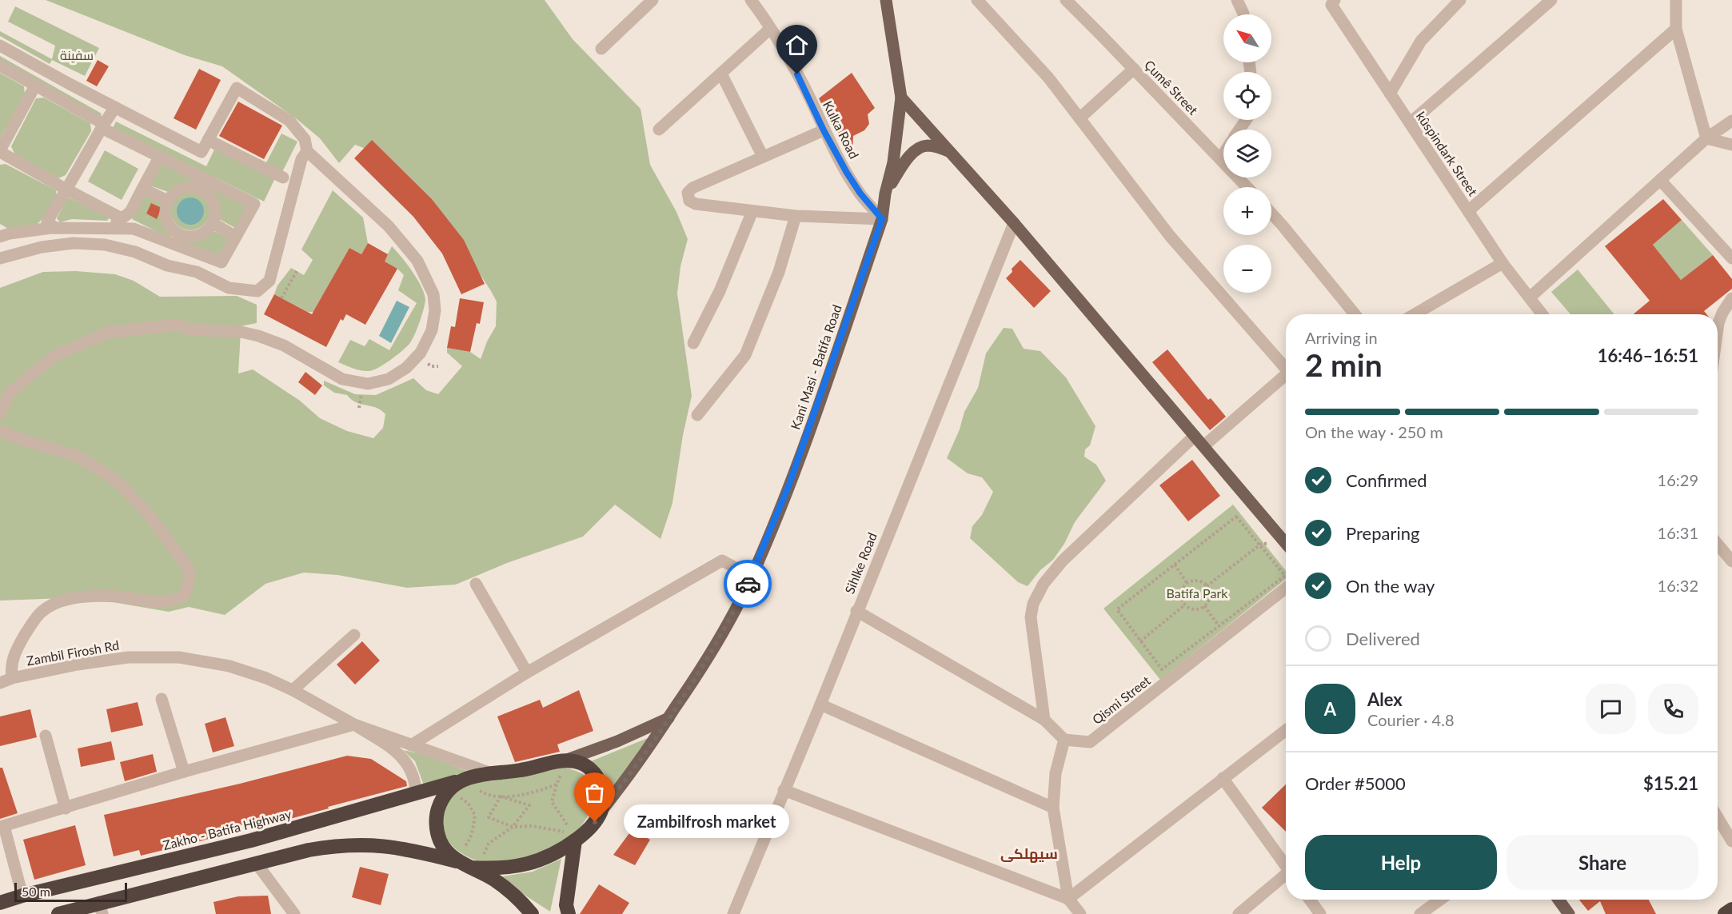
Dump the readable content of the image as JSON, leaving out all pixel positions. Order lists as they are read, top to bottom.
{
  "streets": {
    "highway": ["Zakho - Batifa Highway"],
    "main road": ["Kani Masi - Batifa Road"],
    "street": [
      "Çumê Street",
      "Kulka Road",
      "kûspindark Street",
      "Sihlke Road",
      "Zambil Firosh Rd",
      "Qismi Street"
    ]
  },
  "crossings": [
    ["Kulka Road", "Kani Masi - Batifa Road"],
    ["Kani Masi - Batifa Road", "Zakho - Batifa Highway"],
    ["Zambil Firosh Rd", "Zakho - Batifa Highway"]
  ],
  "districts": ["سيهلكى"],
  "parks": ["سفينة", "Batifa Park"],
  "places": ["Zambilfrosh market"],
  "scale_bar": "50 m",
  "north": "top left",
  "page": {
    "map_buttons": ["+", "−"],
    "heading": ["2 min", "Arriving in", "16:46–16:51"],
    "panel": [
      "Alex",
      "Courier · 4.8",
      "Order #5000",
      "$15.21"
    ],
    "bar": "On the way · 250 m",
    "list": [
      ["Confirmed", "16:29"],
      ["Preparing", "16:31"],
      ["On the way", "16:32"],
      "Delivered"
    ],
    "round": "A",
    "bubble": "Zambilfrosh market",
    "buttons": ["Help", "Share"],
    "scale": "50 m"
  }
}
